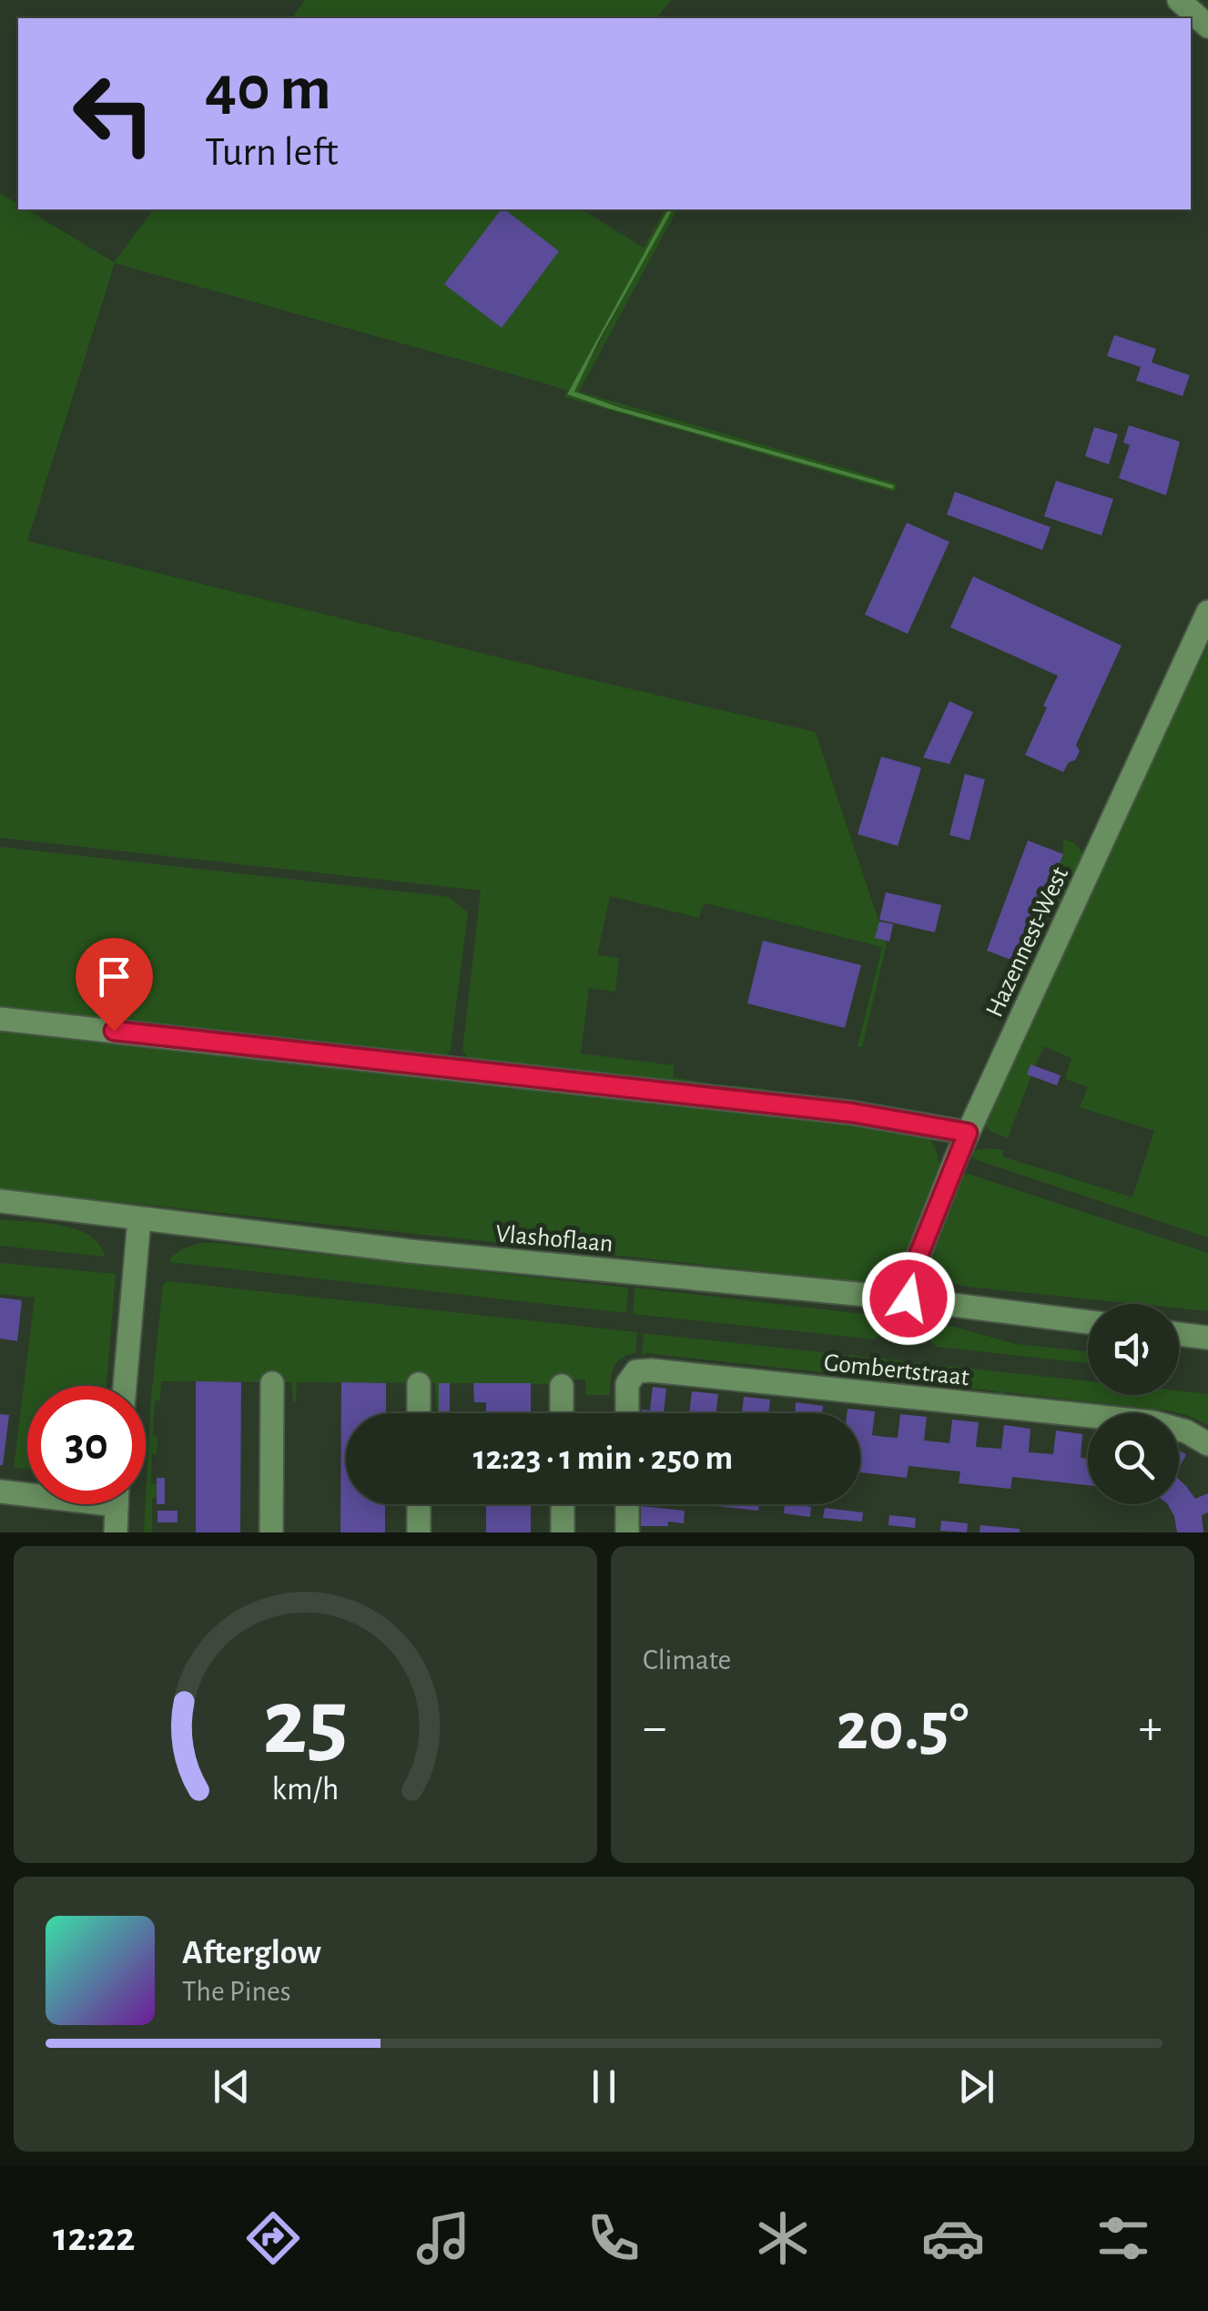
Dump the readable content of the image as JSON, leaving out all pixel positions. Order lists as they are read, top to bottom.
{
  "streets": {
    "street": ["Hazennest-West", "Vlashoflaan", "Gombertstraat"]
  },
  "crossings": [
    ["Hazennest-West", "Vlashoflaan"]
  ],
  "page": {
    "turn": ["40 m", "Turn left"],
    "limit": "30",
    "trip": "12:23 · 1 min · 250 m",
    "tile": "Climate",
    "heat": ["−", "20.5°", "+"],
    "song": ["Afterglow", "The Pines"],
    "tabs": "12:22",
    "gauge": ["25", "km/h"]
  }
}
